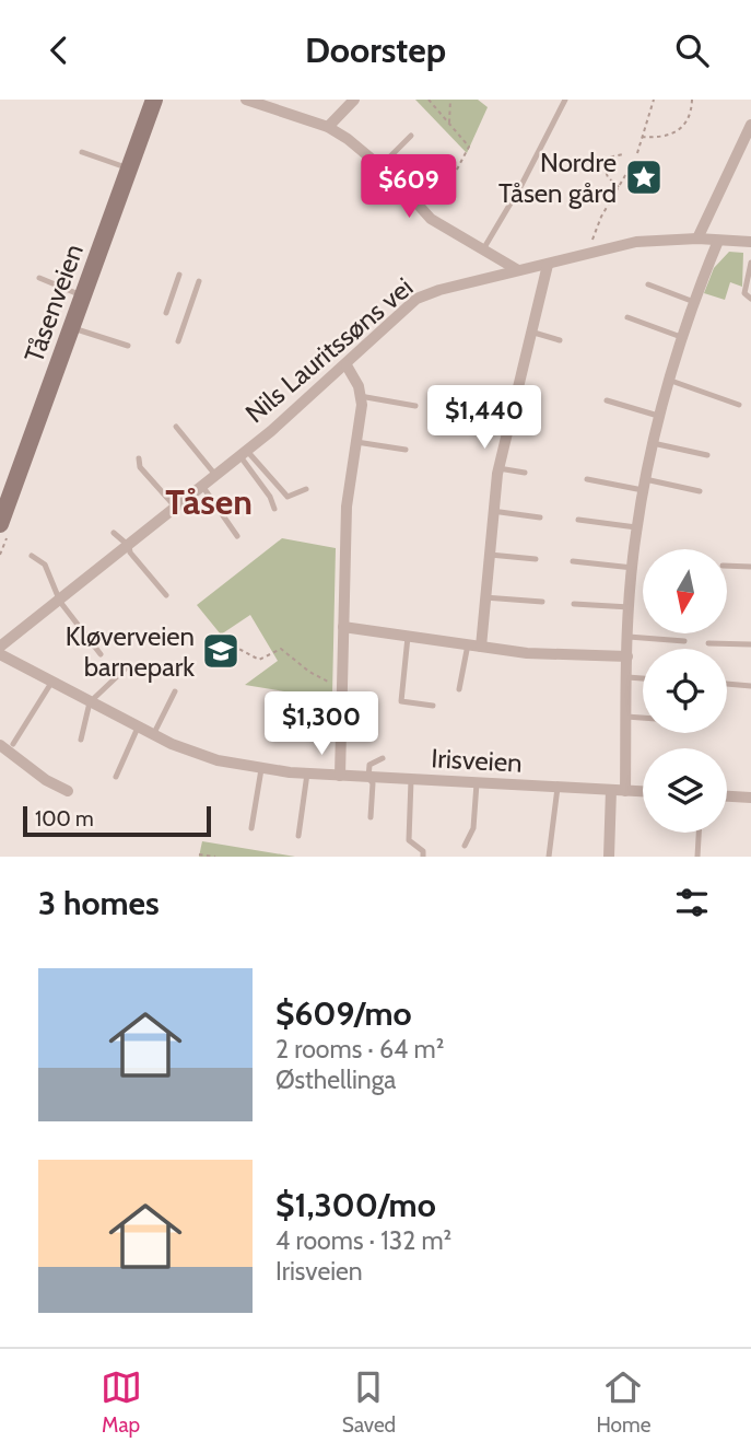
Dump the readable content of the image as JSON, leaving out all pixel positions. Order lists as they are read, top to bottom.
{
  "streets": {
    "street": ["Tåsenveien", "Nils Lauritssøns vei", "Irisveien"]
  },
  "districts": ["Tåsen"],
  "places": {
    "place": ["Nordre Tåsen gård"],
    "school or university": ["Kløverveien barnepark"]
  },
  "scale_bar": "100 m",
  "north": "bottom",
  "page": {
    "header": "Doorstep",
    "price": ["$609", "$1,440", "$1,300"],
    "scale": "100 m",
    "heading": "3 homes",
    "list": [
      {
        "name": "$609/mo",
        "note": "2 rooms · 64 m² · Østhellinga"
      },
      {
        "name": "$1,300/mo",
        "note": "4 rooms · 132 m² · Irisveien"
      }
    ],
    "tabs": ["Map", "Saved", "Home"]
  }
}
